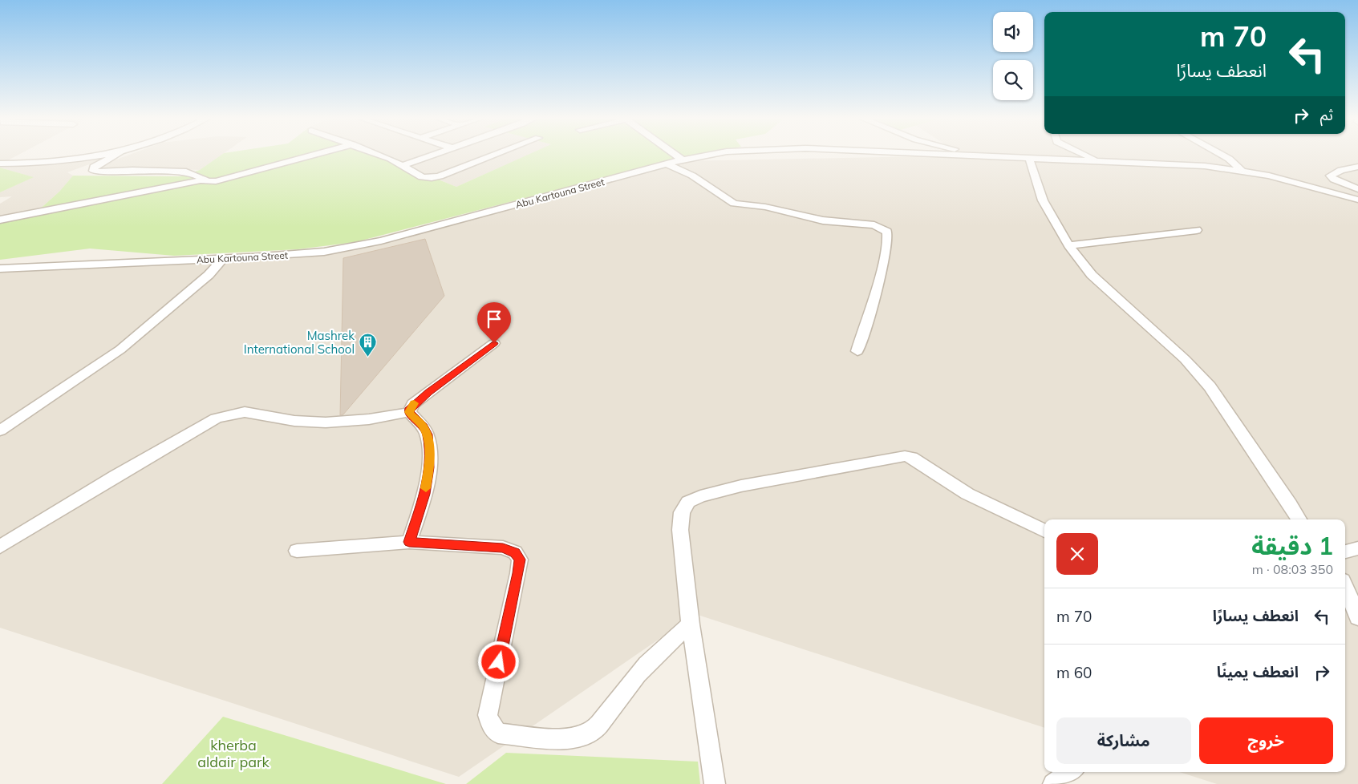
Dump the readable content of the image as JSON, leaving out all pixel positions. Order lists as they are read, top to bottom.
{
  "streets": {
    "street": ["Abu Kartouna Street"]
  },
  "parks": ["kherba aldair park"],
  "places": {
    "building": ["Mashrek International School"]
  },
  "page": {
    "turn": ["70 m", "انعطف يسارًا"],
    "then": "ثم",
    "heading": ["1 دقيقة", "350 m · 08:03"],
    "list": [
      {
        "name": "انعطف يسارًا",
        "value": "70 m"
      },
      {
        "name": "انعطف يمينًا",
        "value": "60 m"
      }
    ],
    "buttons": ["خروج", "مشاركة"]
  }
}
